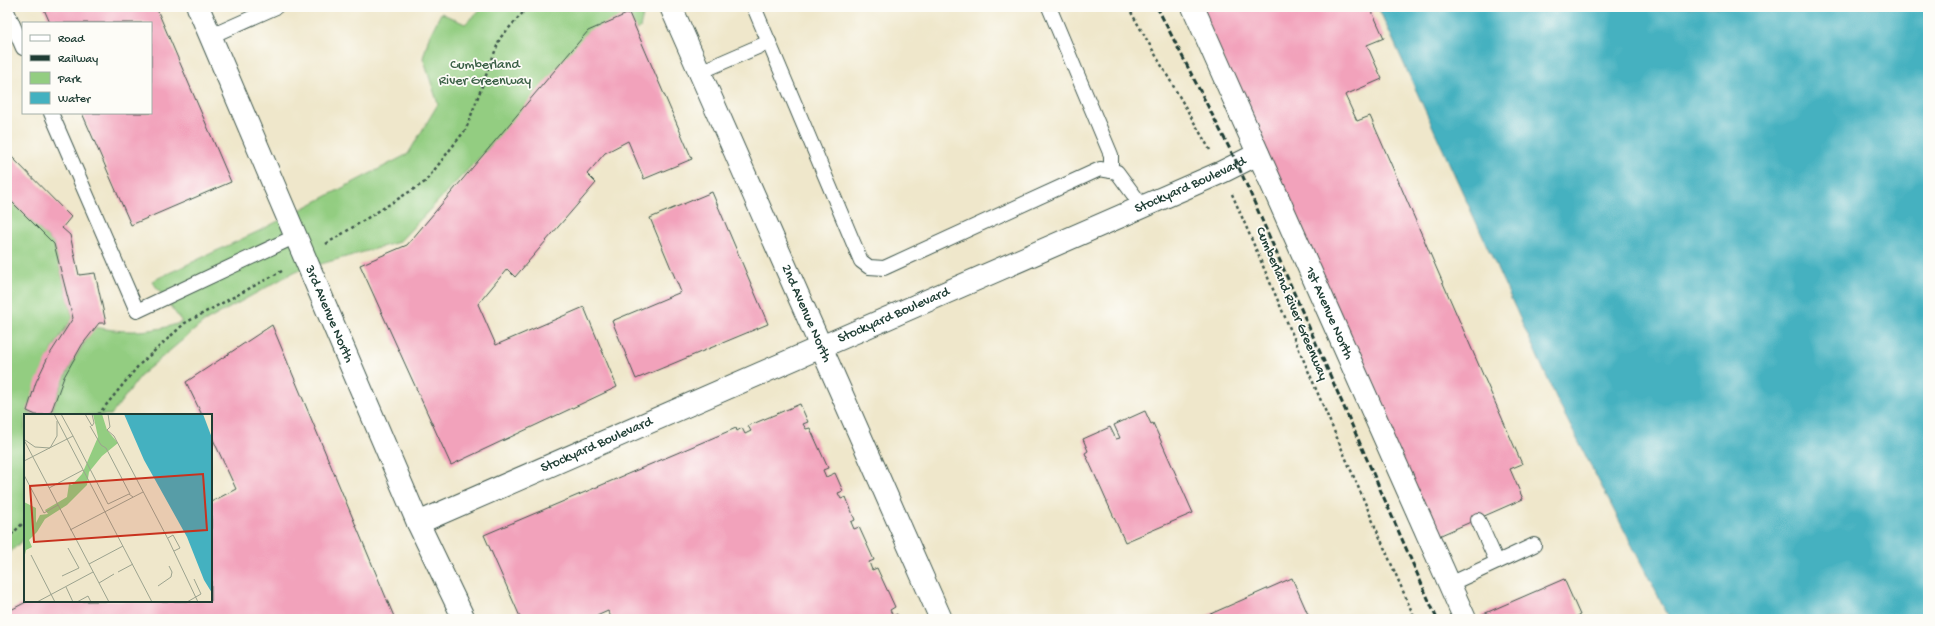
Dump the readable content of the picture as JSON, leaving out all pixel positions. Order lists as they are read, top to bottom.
{
  "streets": {
    "street": [
      "Stockyard Boulevard",
      "2nd Avenue North",
      "1st Avenue North",
      "3rd Avenue North"
    ],
    "path": ["Cumberland River Greenway"]
  },
  "crossings": [
    ["Stockyard Boulevard", "Cumberland River Greenway"],
    ["Stockyard Boulevard", "2nd Avenue North"],
    ["Stockyard Boulevard", "1st Avenue North"],
    ["Stockyard Boulevard", "3rd Avenue North"]
  ],
  "parks": ["Cumberland River Greenway"],
  "legend": [
    "Road",
    "Railway",
    "Park",
    "Water"
  ]
}
